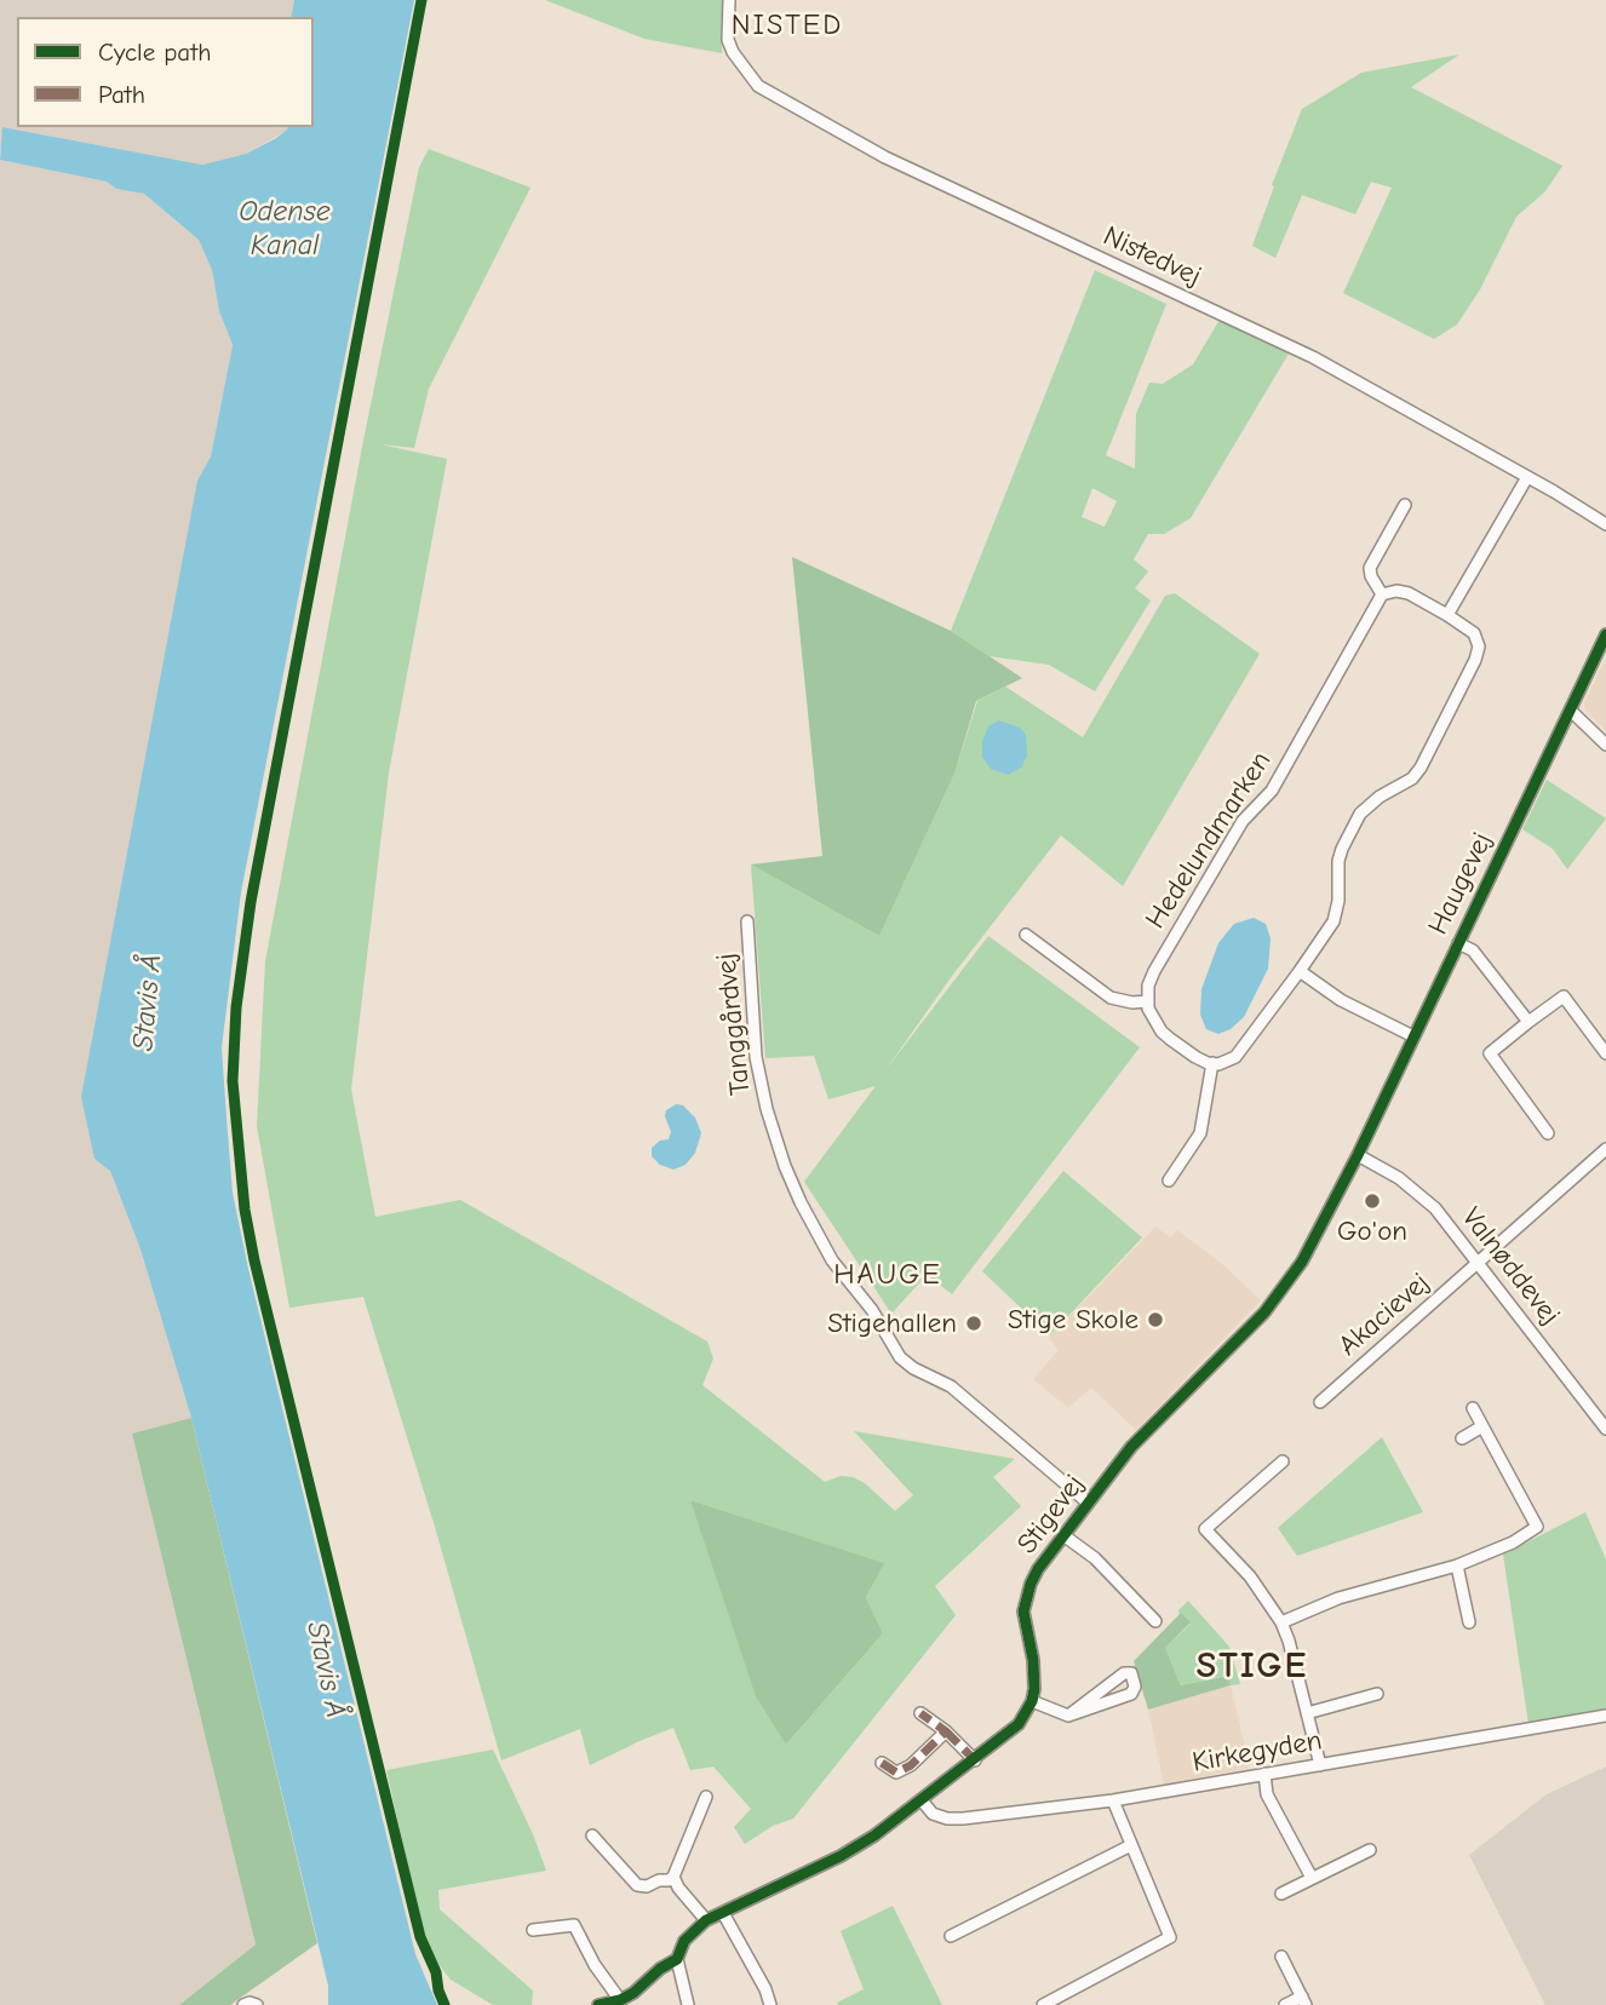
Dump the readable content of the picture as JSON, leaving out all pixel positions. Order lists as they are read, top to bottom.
{
  "streets": {
    "street": [
      "Nistedvej",
      "Hedelundmarken",
      "Haugevej",
      "Tanggårdvej",
      "Valnøddevej",
      "Akacievej",
      "Stigevej",
      "Kirkegyden"
    ]
  },
  "crossings": [
    ["Haugevej", "Valnøddevej"],
    ["Haugevej", "Stigevej"],
    ["Tanggårdvej", "Stigevej"],
    ["Valnøddevej", "Akacievej"],
    ["Valnøddevej", "Stigevej"]
  ],
  "districts": ["NISTED", "HAUGE", "STIGE"],
  "water": ["Odense Kanal", "Stavis Å"],
  "places": ["Go'on", "Stige Skole", "Stigehallen"],
  "legend": ["Cycle path", "Path"]
}
